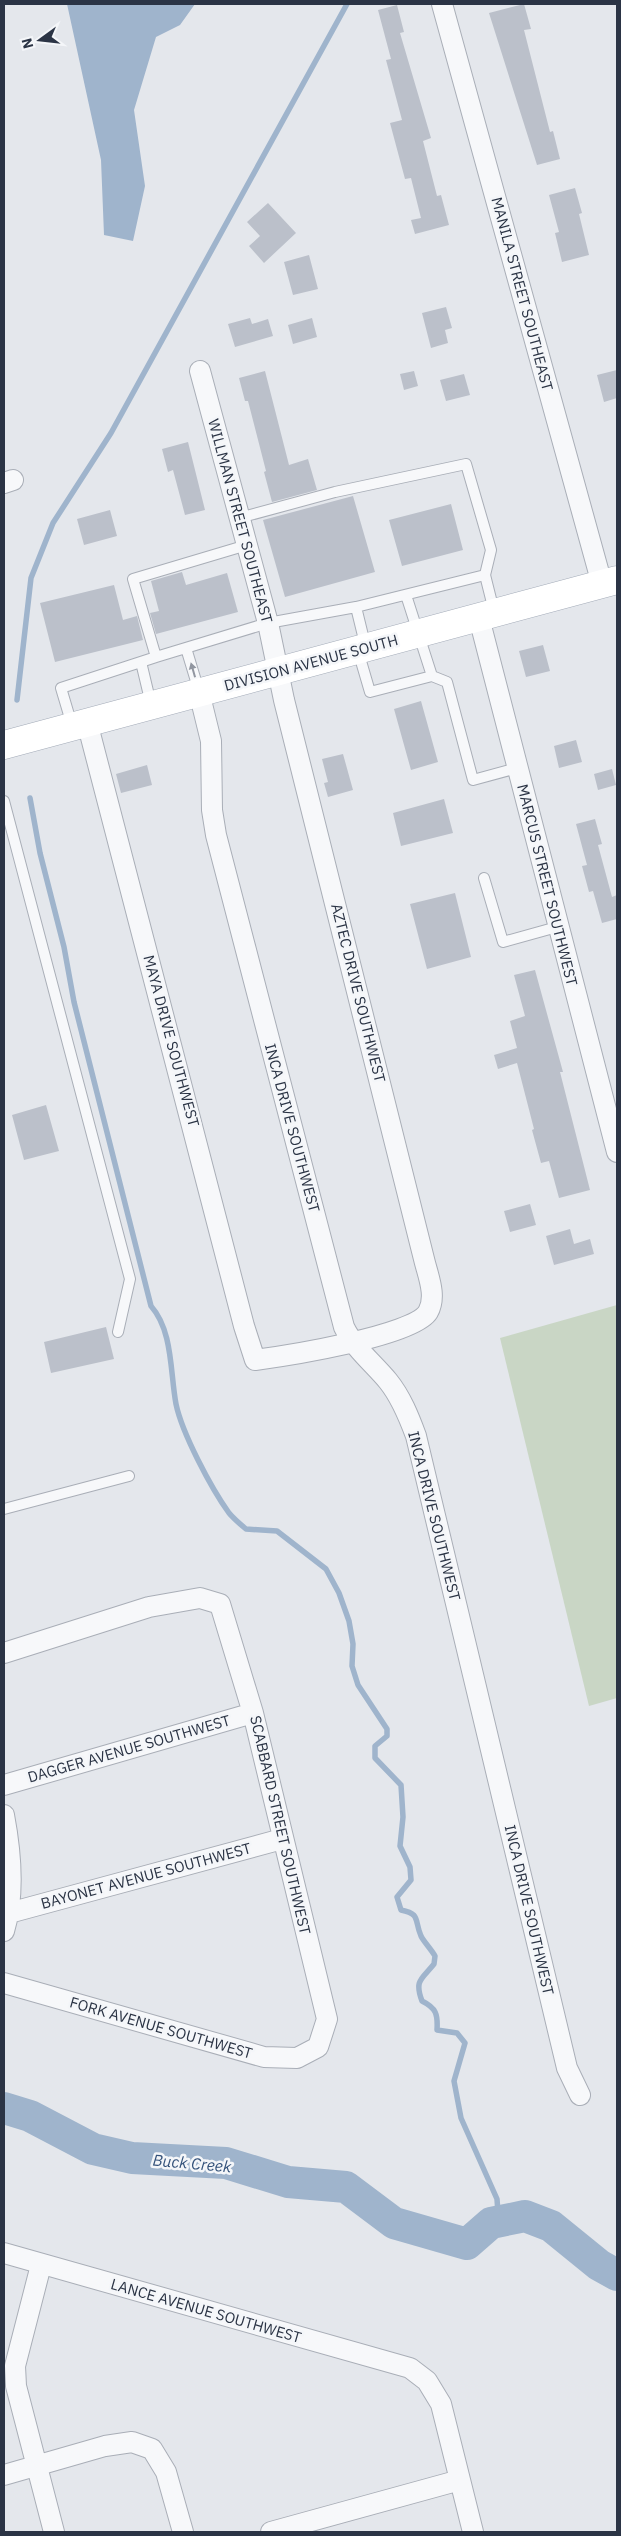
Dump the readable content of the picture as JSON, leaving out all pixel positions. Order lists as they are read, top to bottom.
{
  "streets": {
    "main road": ["DIVISION AVENUE SOUTH"],
    "street": [
      "MANILA STREET SOUTHEAST",
      "WILLMAN STREET SOUTHEAST",
      "MARCUS STREET SOUTHWEST",
      "AZTEC DRIVE SOUTHWEST",
      "MAYA DRIVE SOUTHWEST",
      "INCA DRIVE SOUTHWEST",
      "DAGGER AVENUE SOUTHWEST",
      "SCABBARD STREET SOUTHWEST",
      "BAYONET AVENUE SOUTHWEST",
      "FORK AVENUE SOUTHWEST",
      "LANCE AVENUE SOUTHWEST"
    ]
  },
  "crossings": [
    ["MANILA STREET SOUTHEAST", "DIVISION AVENUE SOUTH"],
    ["WILLMAN STREET SOUTHEAST", "DIVISION AVENUE SOUTH"],
    ["WILLMAN STREET SOUTHEAST", "AZTEC DRIVE SOUTHWEST"],
    ["DIVISION AVENUE SOUTH", "MARCUS STREET SOUTHWEST"],
    ["DIVISION AVENUE SOUTH", "AZTEC DRIVE SOUTHWEST"],
    ["DIVISION AVENUE SOUTH", "MAYA DRIVE SOUTHWEST"],
    ["DIVISION AVENUE SOUTH", "INCA DRIVE SOUTHWEST"],
    ["AZTEC DRIVE SOUTHWEST", "MAYA DRIVE SOUTHWEST"],
    ["AZTEC DRIVE SOUTHWEST", "INCA DRIVE SOUTHWEST"],
    ["MAYA DRIVE SOUTHWEST", "INCA DRIVE SOUTHWEST"],
    ["DAGGER AVENUE SOUTHWEST", "SCABBARD STREET SOUTHWEST"],
    ["SCABBARD STREET SOUTHWEST", "BAYONET AVENUE SOUTHWEST"],
    ["SCABBARD STREET SOUTHWEST", "FORK AVENUE SOUTHWEST"]
  ],
  "water": ["Buck Creek"],
  "north": "left"
}
